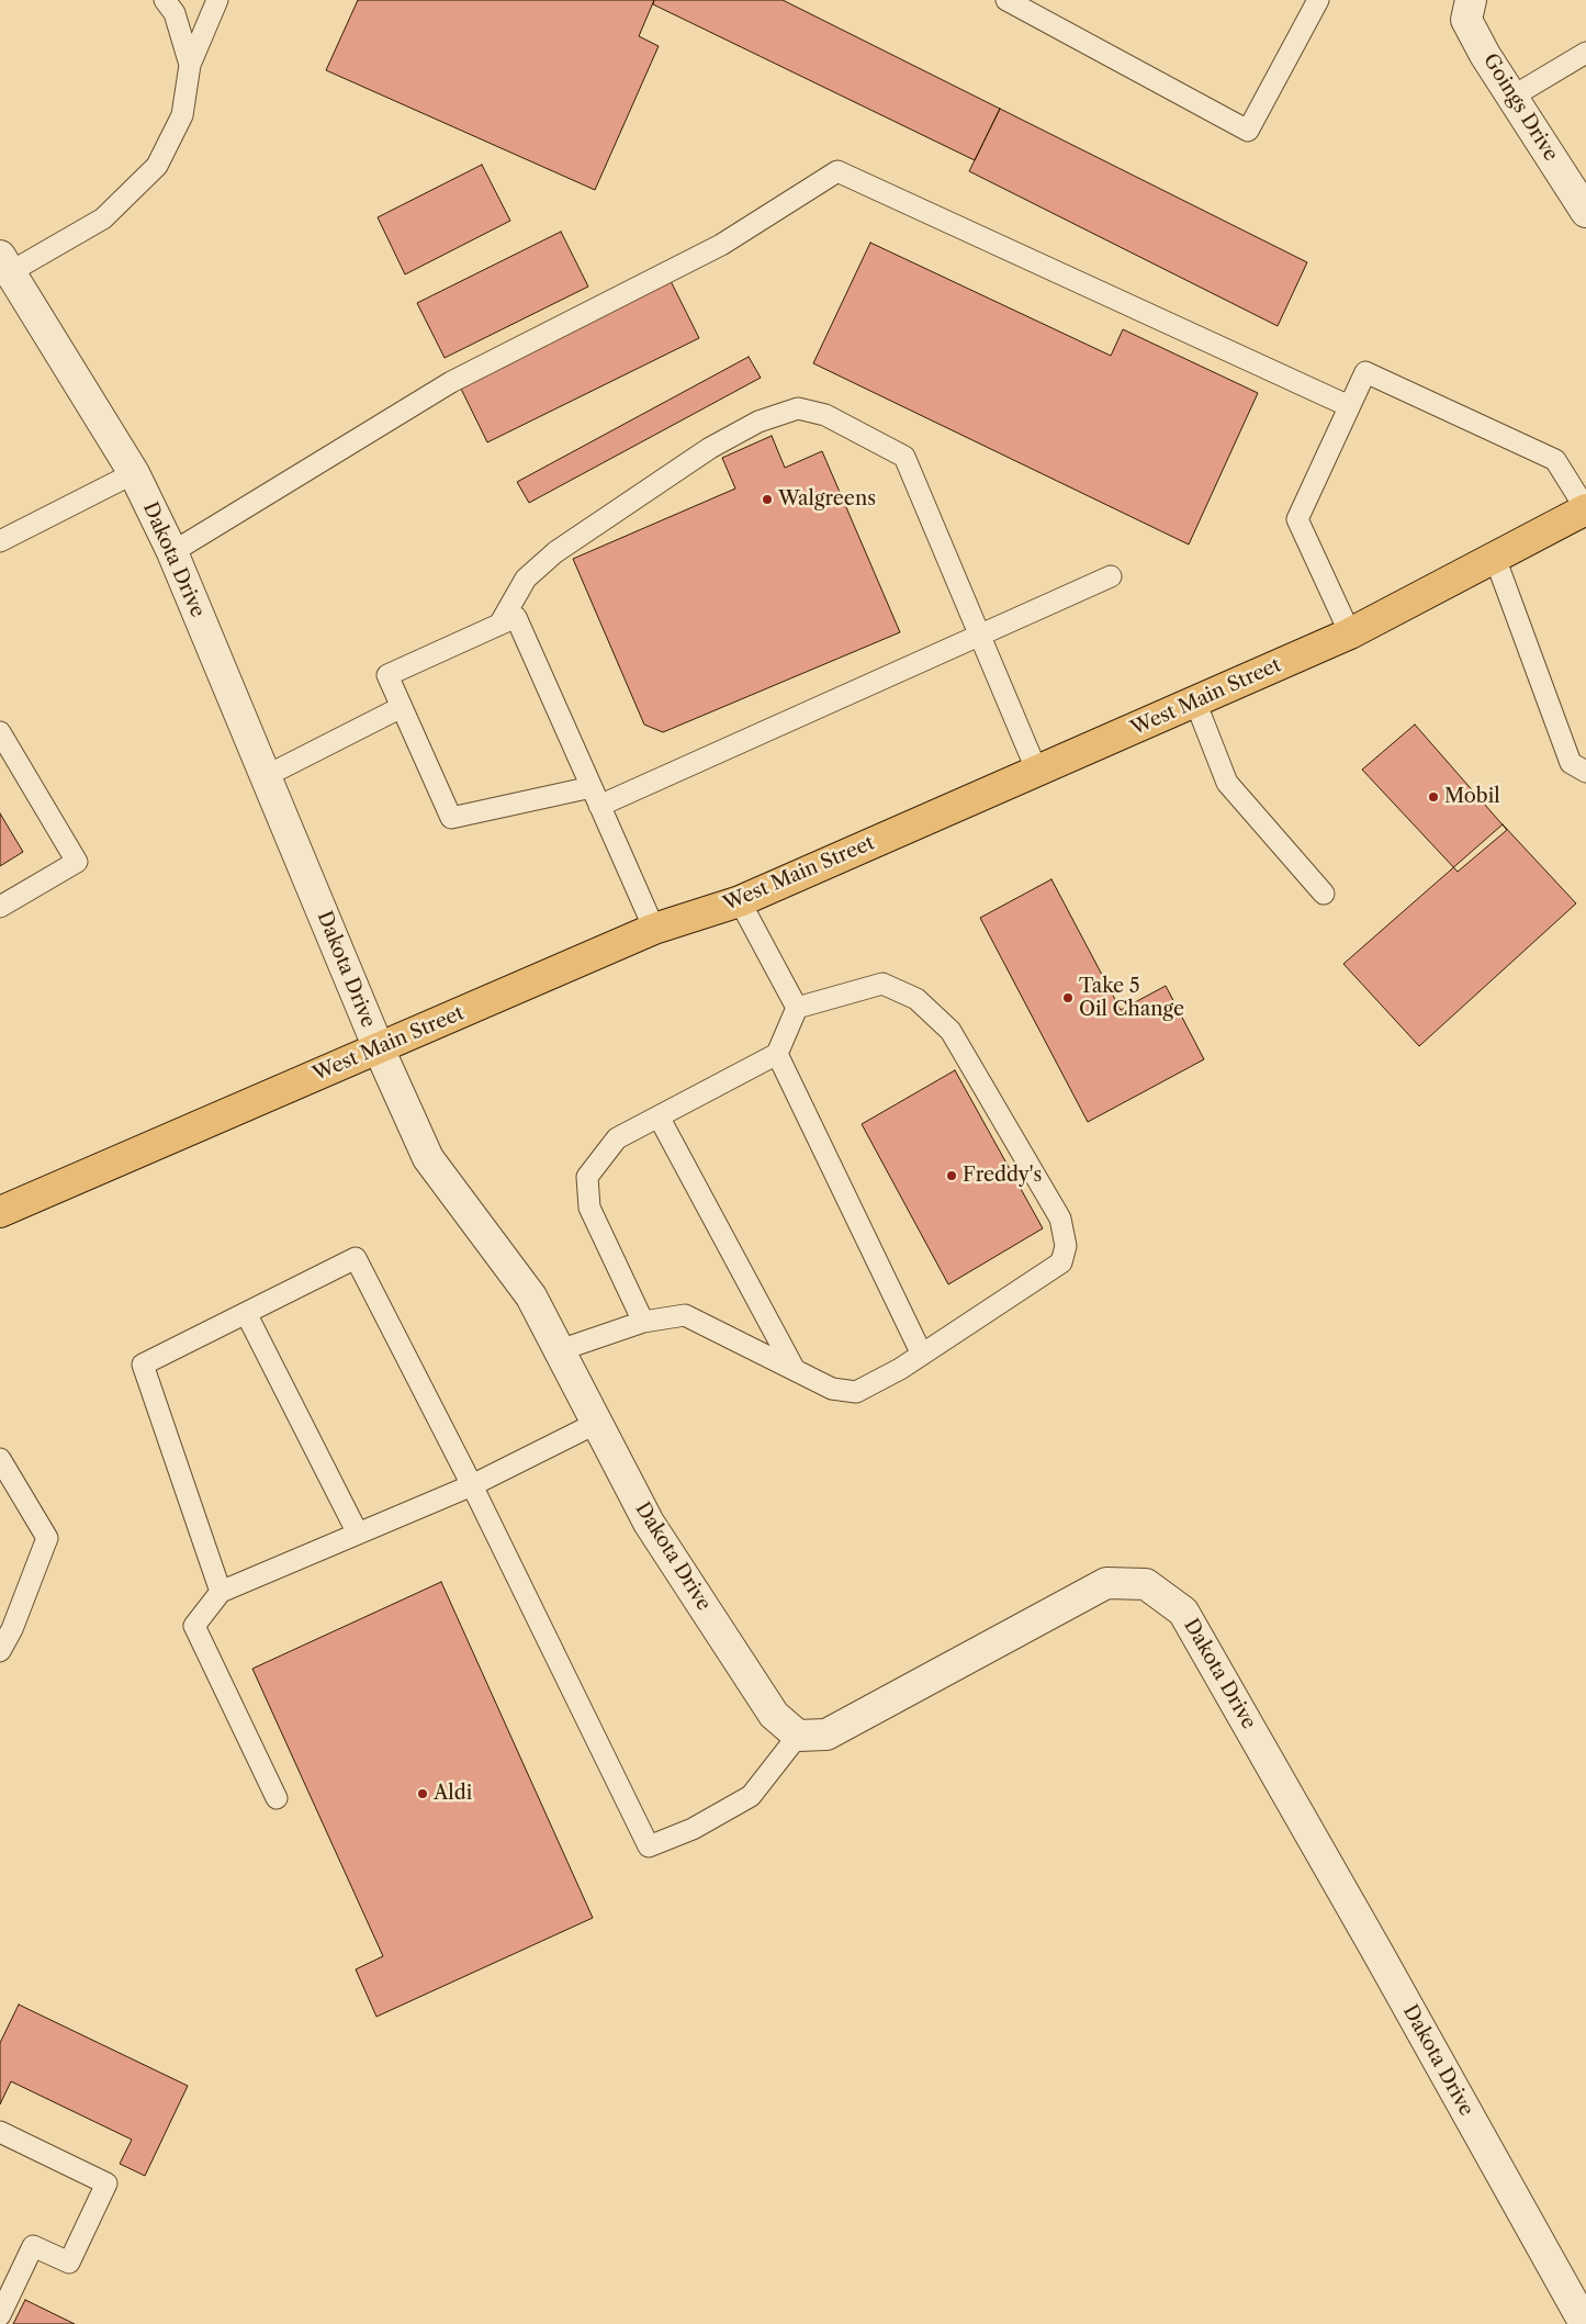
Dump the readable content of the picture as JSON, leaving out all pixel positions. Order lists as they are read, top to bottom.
{
  "streets": {
    "main road": ["West Main Street"],
    "street": ["Goings Drive", "Dakota Drive"]
  },
  "crossings": [
    ["Dakota Drive", "West Main Street"]
  ],
  "places": [
    "Walgreens",
    "Mobil",
    "Take 5 Oil Change",
    "Freddy's",
    "Aldi"
  ]
}
